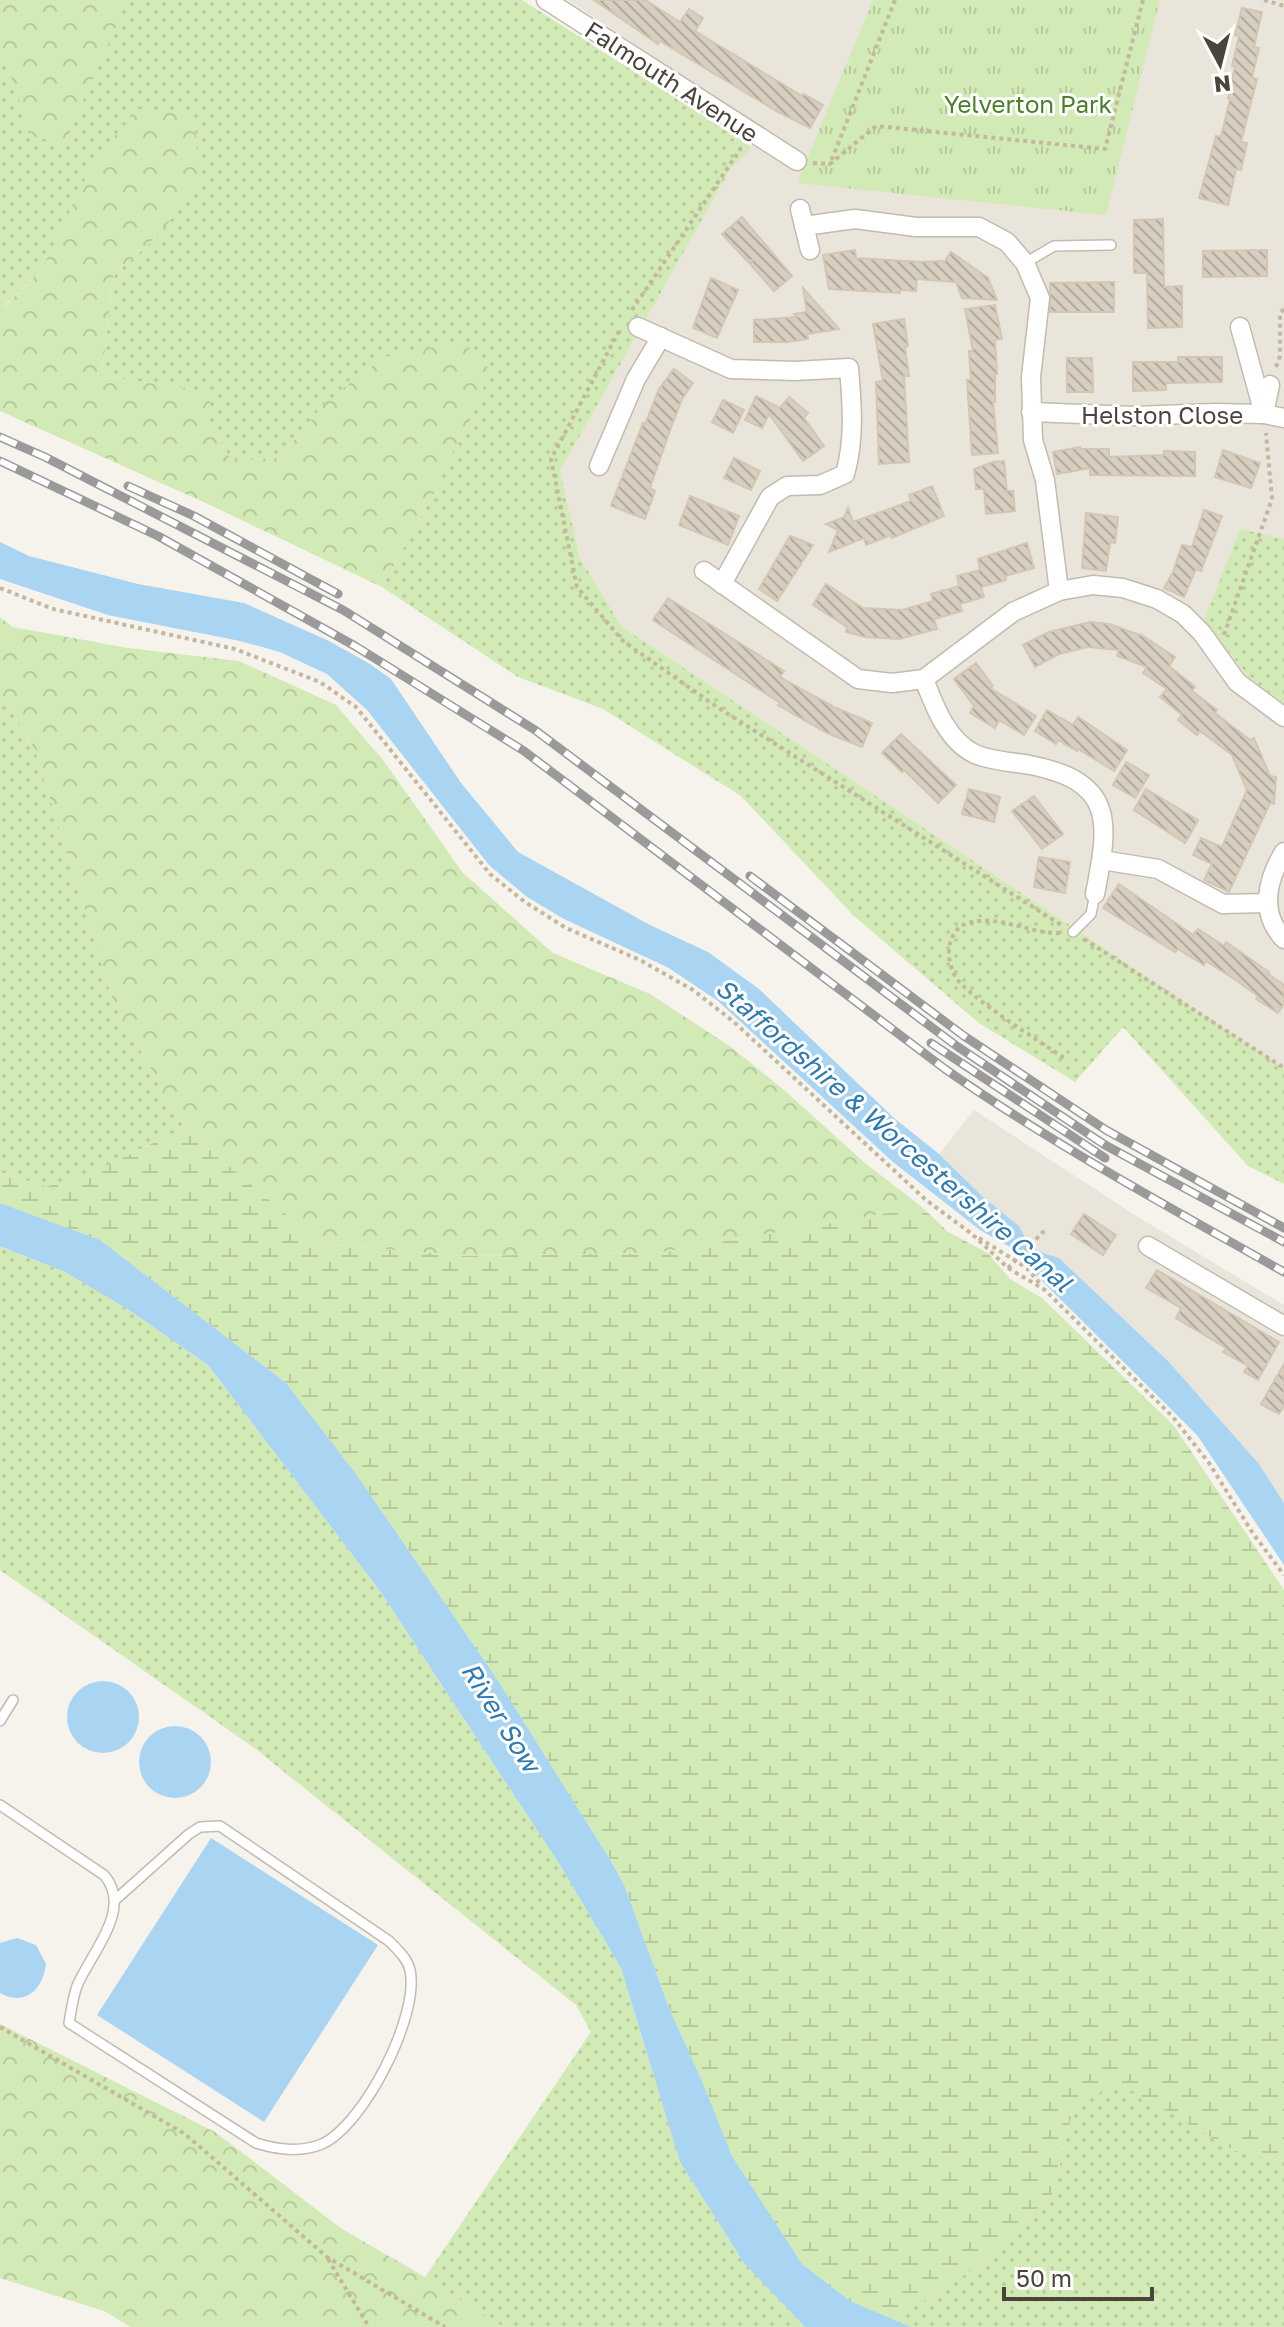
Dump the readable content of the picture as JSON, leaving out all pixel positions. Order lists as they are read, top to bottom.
{
  "streets": {
    "street": ["Falmouth Avenue", "Helston Close"]
  },
  "water": ["Staffordshire & Worcestershire Canal", "River Sow"],
  "parks": ["Yelverton Park"],
  "scale_bar": "50 m",
  "north": "bottom"
}
